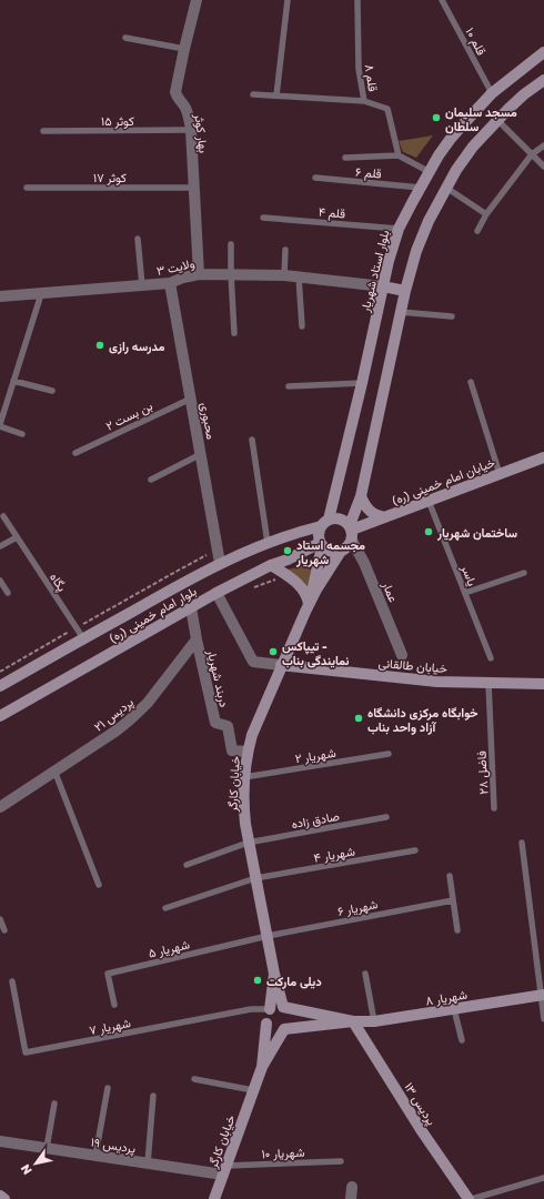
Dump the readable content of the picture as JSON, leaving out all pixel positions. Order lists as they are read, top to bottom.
{
  "streets": {
    "main road": [
      "بلوار استاد شهریار",
      "خیابان امام خمینی (ره)",
      "بلوار امام خمینی (ره)",
      "خیابان طالقانی",
      "خیابان کارگر",
      "شهریار ۸",
      "پردیس ۱۳"
    ],
    "street": [
      "بهار کوثر",
      "ولایت ۳",
      "محبوری",
      "عمار",
      "دربند شهریار",
      "پردیس ۲۱",
      "پردیس ۱۹"
    ],
    "lane": [
      "قلم ۱۰",
      "قلم ۸",
      "کوثر ۱۵",
      "قلم ۶",
      "کوثر ۱۷",
      "قلم ۴",
      "بن بست ۲",
      "یاسر",
      "پگاه",
      "شهریار ۲",
      "فاضل ۲۸",
      "صادق زاده",
      "شهریار ۴",
      "شهریار ۶",
      "شهریار ۵",
      "شهریار ۷",
      "شهریار ۱۰"
    ]
  },
  "crossings": [
    ["قلم ۱۰", "بلوار استاد شهریار"],
    ["کوثر ۱۵", "بهار کوثر"],
    ["بهار کوثر", "کوثر ۱۷"],
    ["بهار کوثر", "ولایت ۳"],
    ["قلم ۶", "بلوار استاد شهریار"],
    ["قلم ۴", "بلوار استاد شهریار"],
    ["ولایت ۳", "بلوار استاد شهریار"],
    ["ولایت ۳", "محبوری"],
    ["بلوار استاد شهریار", "خیابان امام خمینی (ره)"],
    ["بلوار استاد شهریار", "عمار"],
    ["بلوار استاد شهریار", "بلوار امام خمینی (ره)"],
    ["بن بست ۲", "محبوری"],
    ["محبوری", "بلوار امام خمینی (ره)"],
    ["خیابان امام خمینی (ره)", "یاسر"],
    ["خیابان امام خمینی (ره)", "عمار"],
    ["خیابان امام خمینی (ره)", "بلوار امام خمینی (ره)"],
    ["پگاه", "بلوار امام خمینی (ره)"],
    ["عمار", "بلوار امام خمینی (ره)"],
    ["خیابان طالقانی", "فاضل ۲۸"],
    ["خیابان طالقانی", "خیابان کارگر"],
    ["دربند شهریار", "پردیس ۲۱"],
    ["دربند شهریار", "خیابان کارگر"],
    ["شهریار ۲", "خیابان کارگر"],
    ["خیابان کارگر", "صادق زاده"],
    ["خیابان کارگر", "شهریار ۴"],
    ["خیابان کارگر", "شهریار ۶"],
    ["خیابان کارگر", "شهریار ۵"],
    ["خیابان کارگر", "شهریار ۸"],
    ["خیابان کارگر", "شهریار ۷"],
    ["خیابان کارگر", "پردیس ۱۹"],
    ["خیابان کارگر", "شهریار ۱۰"],
    ["شهریار ۶", "شهریار ۵"],
    ["شهریار ۸", "شهریار ۷"],
    ["شهریار ۸", "پردیس ۱۳"],
    ["پردیس ۱۹", "شهریار ۱۰"]
  ],
  "places": [
    "مسجد سلیمان سلطان",
    "مدرسه رازی",
    "ساختمان شهریار",
    "مجسمه استاد شهریار",
    "تیپاکس - نمایندگی بناب",
    "خوابگاه مرکزی دانشگاه آزاد واحد بناب",
    "دیلی مارکت"
  ],
  "north": "bottom left"
}
